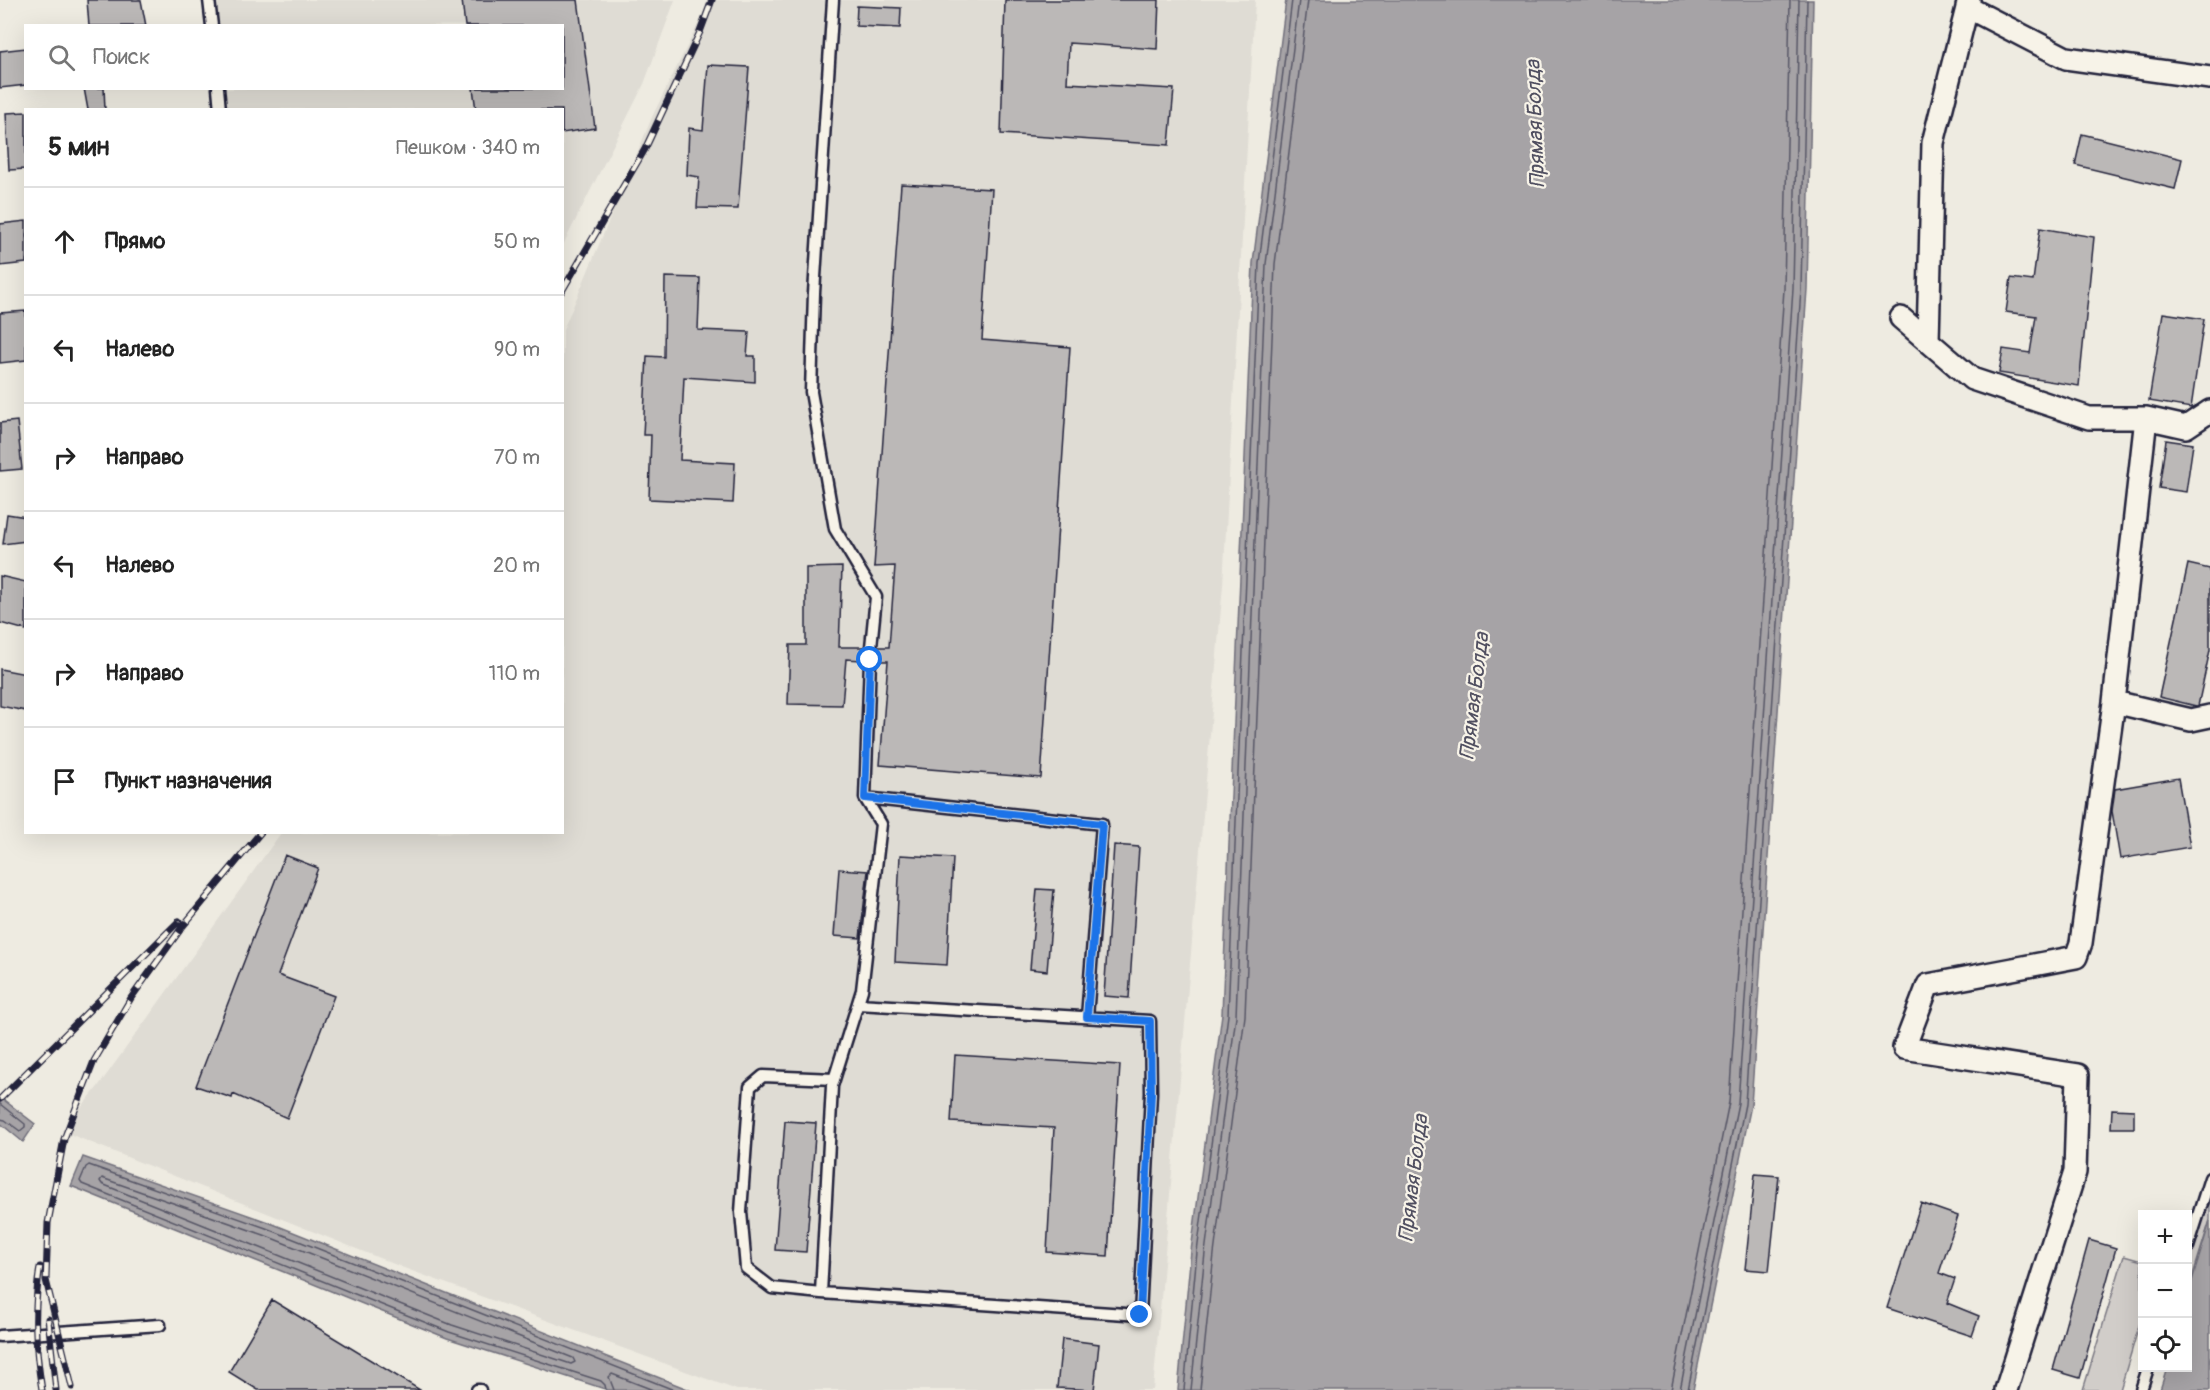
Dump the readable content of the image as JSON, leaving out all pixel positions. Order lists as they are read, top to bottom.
{
  "water": ["Прямая Болда"],
  "page": {
    "search": "Поиск",
    "heading": ["5 мин", "Пешком · 340 m"],
    "list": [
      ["Прямо", "50 m"],
      ["Налево", "90 m"],
      ["Направо", "70 m"],
      ["Налево", "20 m"],
      ["Направо", "110 m"],
      "Пункт назначения"
    ],
    "map_buttons": ["+", "−"]
  }
}
